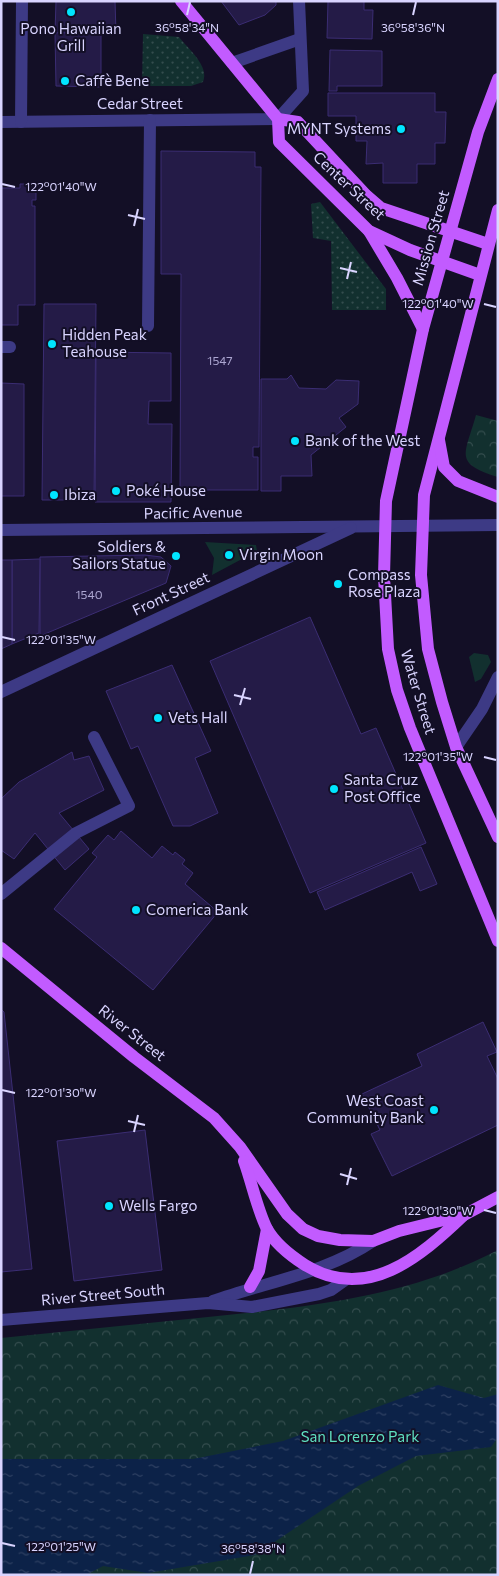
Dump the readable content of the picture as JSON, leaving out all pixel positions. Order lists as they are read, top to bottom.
{
  "streets": {
    "main road": [
      "Center Street",
      "Mission Street",
      "Water Street",
      "River Street"
    ],
    "street": [
      "Cedar Street",
      "Pacific Avenue",
      "Front Street",
      "River Street South"
    ]
  },
  "crossings": [
    ["Cedar Street", "Center Street"],
    ["Center Street", "Mission Street"],
    ["Mission Street", "Pacific Avenue"],
    ["Mission Street", "Water Street"],
    ["Pacific Avenue", "Front Street"],
    ["Pacific Avenue", "Water Street"],
    ["River Street", "River Street South"]
  ],
  "parks": ["San Lorenzo Park"],
  "places": [
    "Pono Hawaiian Grill",
    "Caffè Bene",
    "MYNT Systems",
    "Hidden Peak Teahouse",
    "Bank of the West",
    "Poké House",
    "Ibiza",
    "Virgin Moon",
    "Soldiers & Sailors Statue",
    "Compass Rose Plaza",
    "Vets Hall",
    "Santa Cruz Post Office",
    "Comerica Bank",
    "West Coast Community Bank",
    "Wells Fargo"
  ],
  "house_numbers": ["1547", "1540"],
  "coordinates": [
    "36°58'34\"N",
    "36°58'36\"N",
    "122°01'40\"W",
    "122°01'35\"W",
    "122°01'30\"W",
    "122°01'25\"W",
    "36°58'38\"N"
  ]
}
